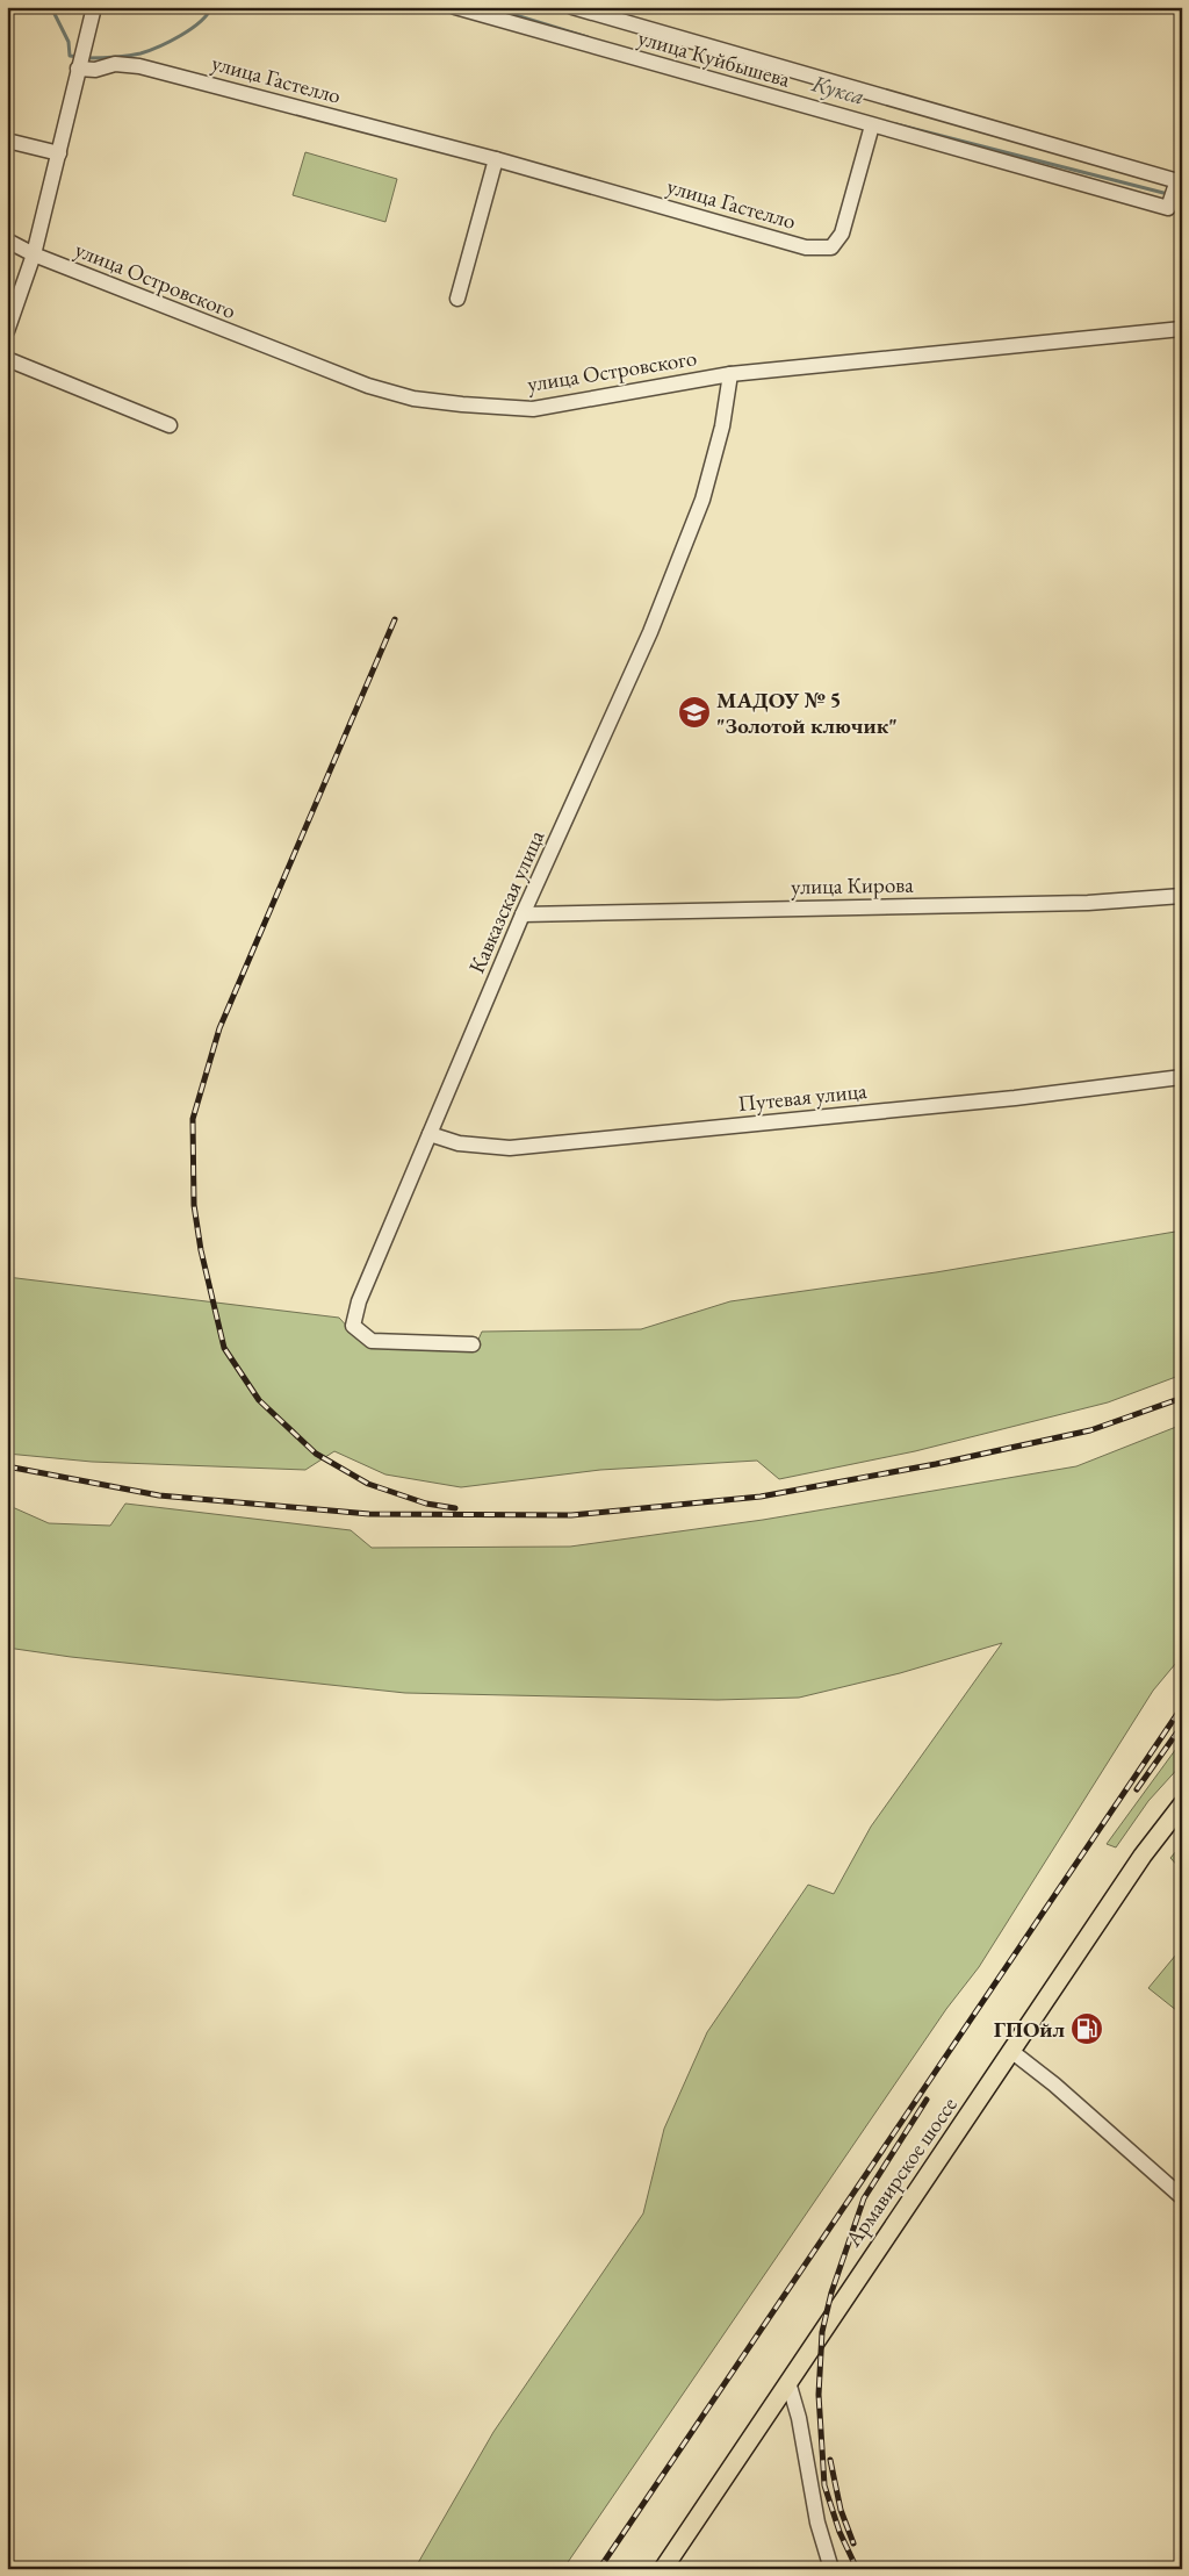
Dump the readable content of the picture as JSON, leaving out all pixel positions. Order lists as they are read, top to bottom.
{
  "streets": {
    "main road": ["Армавирское шоссе"],
    "street": [
      "улица Куйбышева",
      "улица Гастелло",
      "улица Островского",
      "улица Кирова",
      "Кавказская улица",
      "Путевая улица"
    ]
  },
  "crossings": [
    ["улица Куйбышева", "улица Гастелло"],
    ["улица Островского", "Кавказская улица"],
    ["улица Кирова", "Кавказская улица"],
    ["Кавказская улица", "Путевая улица"]
  ],
  "water": ["Кукса"],
  "places": {
    "school or university": ["МАДОУ № 5 \"Золотой ключик\""],
    "fuel station": ["ГПОйл"]
  }
}
